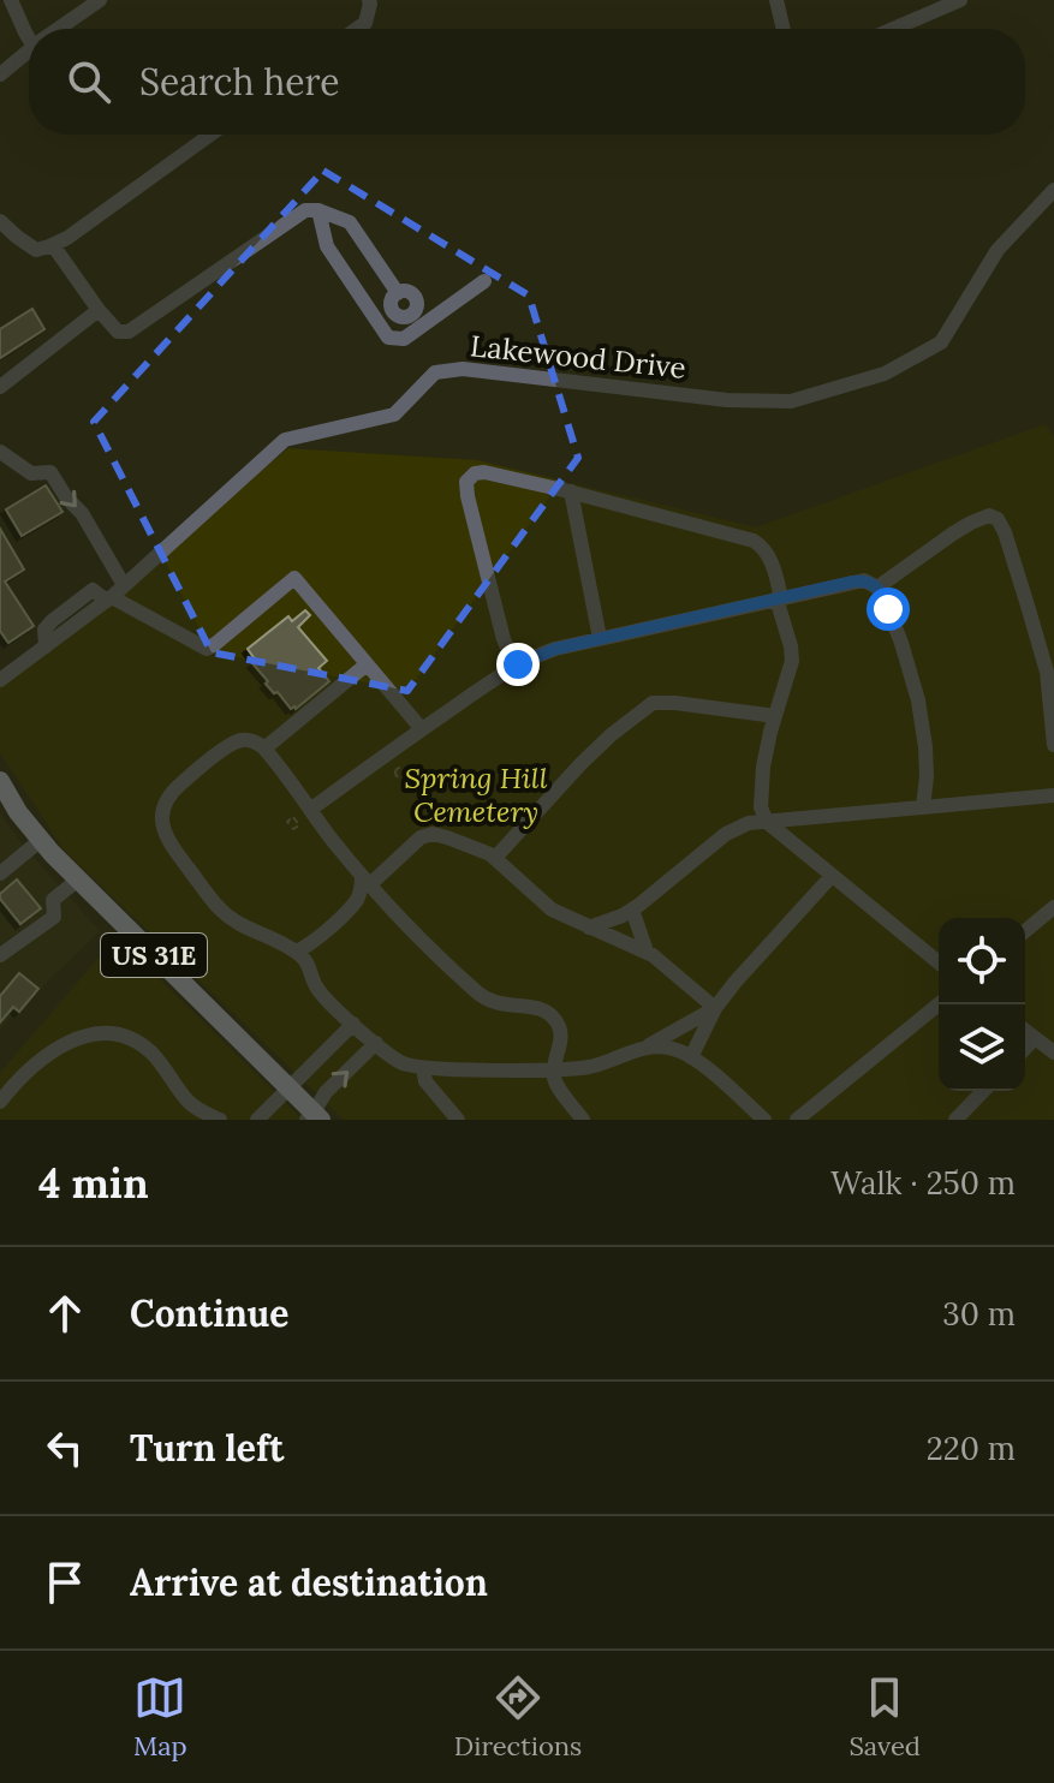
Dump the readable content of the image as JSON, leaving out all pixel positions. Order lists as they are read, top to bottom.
{
  "streets": {
    "main road": ["US 31E"],
    "street": ["Lakewood Drive"]
  },
  "parks": ["Spring Hill Cemetery"],
  "page": {
    "search": "Search here",
    "heading": ["4 min", "Walk · 250 m"],
    "list": [
      ["Continue", "30 m"],
      ["Turn left", "220 m"],
      "Arrive at destination"
    ],
    "nav": ["Map", "Directions", "Saved"]
  }
}
